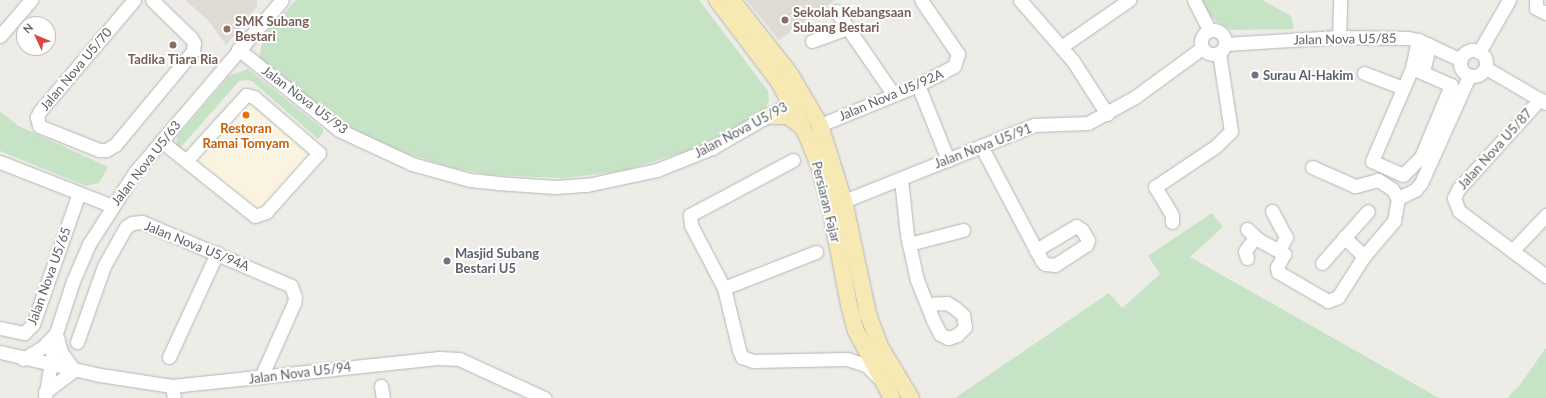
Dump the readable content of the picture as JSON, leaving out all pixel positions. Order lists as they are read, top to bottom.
{
  "streets": {
    "main road": ["Persiaran Fajar"],
    "street": [
      "Jalan Nova U5/85",
      "Jalan Nova U5/70",
      "Jalan Nova U5/92A",
      "Jalan Nova U5/93",
      "Jalan Nova U5/91",
      "Jalan Nova U5/87",
      "Jalan Nova U5/63",
      "Jalan Nova U5/94A",
      "Jalan Nova U5/65",
      "Jalan Nova U5/94"
    ]
  },
  "crossings": [
    ["Jalan Nova U5/85", "Jalan Nova U5/91"],
    ["Jalan Nova U5/93", "Jalan Nova U5/63"],
    ["Jalan Nova U5/93", "Persiaran Fajar"],
    ["Jalan Nova U5/63", "Jalan Nova U5/94"],
    ["Jalan Nova U5/94A", "Jalan Nova U5/94"]
  ],
  "places": [
    "Sekolah Kebangsaan Subang Bestari",
    "SMK Subang Bestari",
    "Tadika Tiara Ria",
    "Surau Al-Hakim",
    "Restoran Ramai Tomyam",
    "Masjid Subang Bestari U5"
  ],
  "north": "top left"
}
